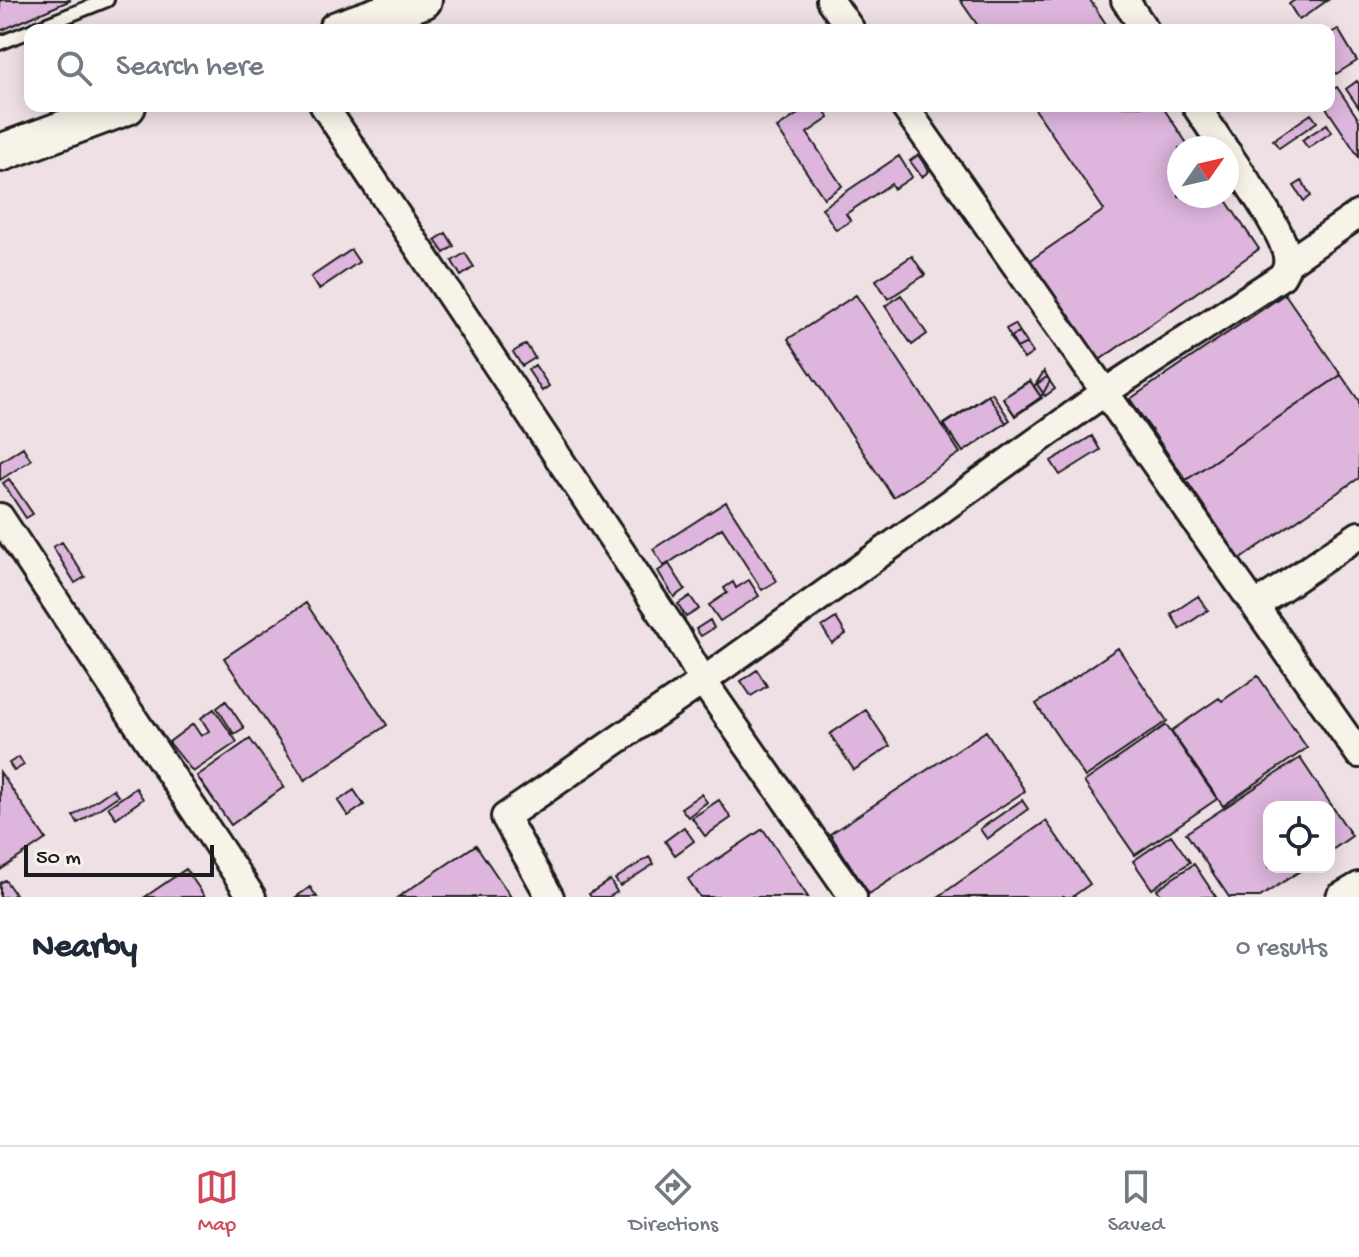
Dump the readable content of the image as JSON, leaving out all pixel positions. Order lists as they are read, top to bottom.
{
  "scale_bar": "50 m",
  "north": "top right",
  "page": {
    "search": "Search here",
    "scale": "50 m",
    "heading": ["Nearby", "0 results"],
    "nav": ["Map", "Directions", "Saved"]
  }
}
